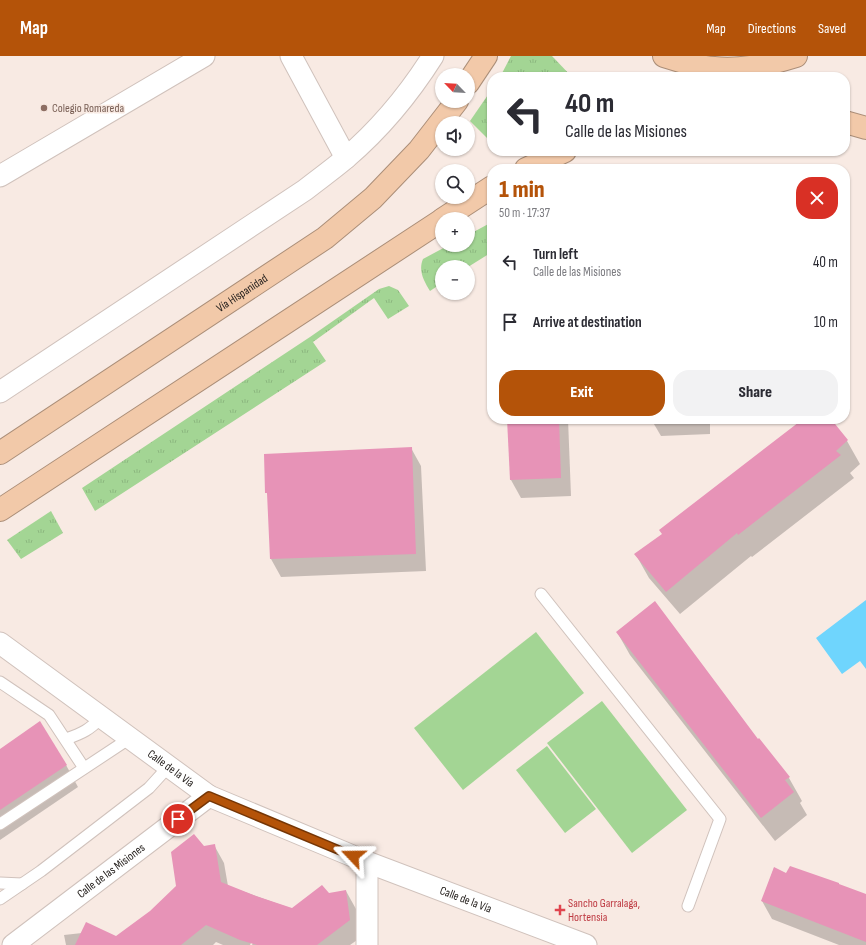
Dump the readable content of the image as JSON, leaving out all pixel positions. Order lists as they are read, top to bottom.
{
  "streets": {
    "highway": ["Vía Hispanidad"],
    "street": ["Calle de la Vía", "Calle de las Misiones"]
  },
  "crossings": [
    ["Calle de la Vía", "Calle de las Misiones"]
  ],
  "places": {
    "other": ["Colegio Romareda"],
    "health": ["Sancho Garralaga, Hortensia"]
  },
  "north": "top left",
  "page": {
    "header": "Map",
    "nav": ["Map", "Directions", "Saved"],
    "map_buttons": ["+", "−"],
    "turn": ["40 m", "Calle de las Misiones"],
    "heading": ["1 min", "50 m · 17:37"],
    "list": [
      {
        "name": "Turn left",
        "note": "Calle de las Misiones",
        "value": "40 m"
      },
      {
        "name": "Arrive at destination",
        "value": "10 m"
      }
    ],
    "buttons": ["Exit", "Share"]
  }
}
